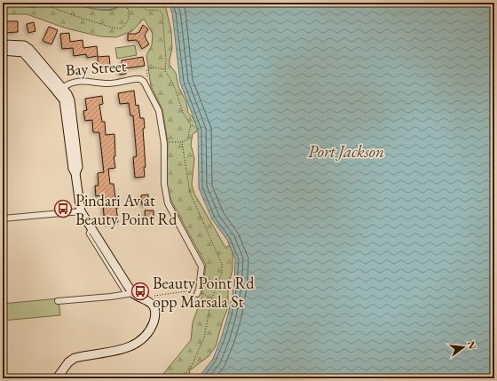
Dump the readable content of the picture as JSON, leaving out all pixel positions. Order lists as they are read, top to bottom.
{
  "streets": {
    "street": ["Bay Street"]
  },
  "water": ["Port Jackson"],
  "places": {
    "bus stop": ["Pindari Av at Beauty Point Rd", "Beauty Point Rd opp Marsala St"]
  },
  "north": "right"
}
